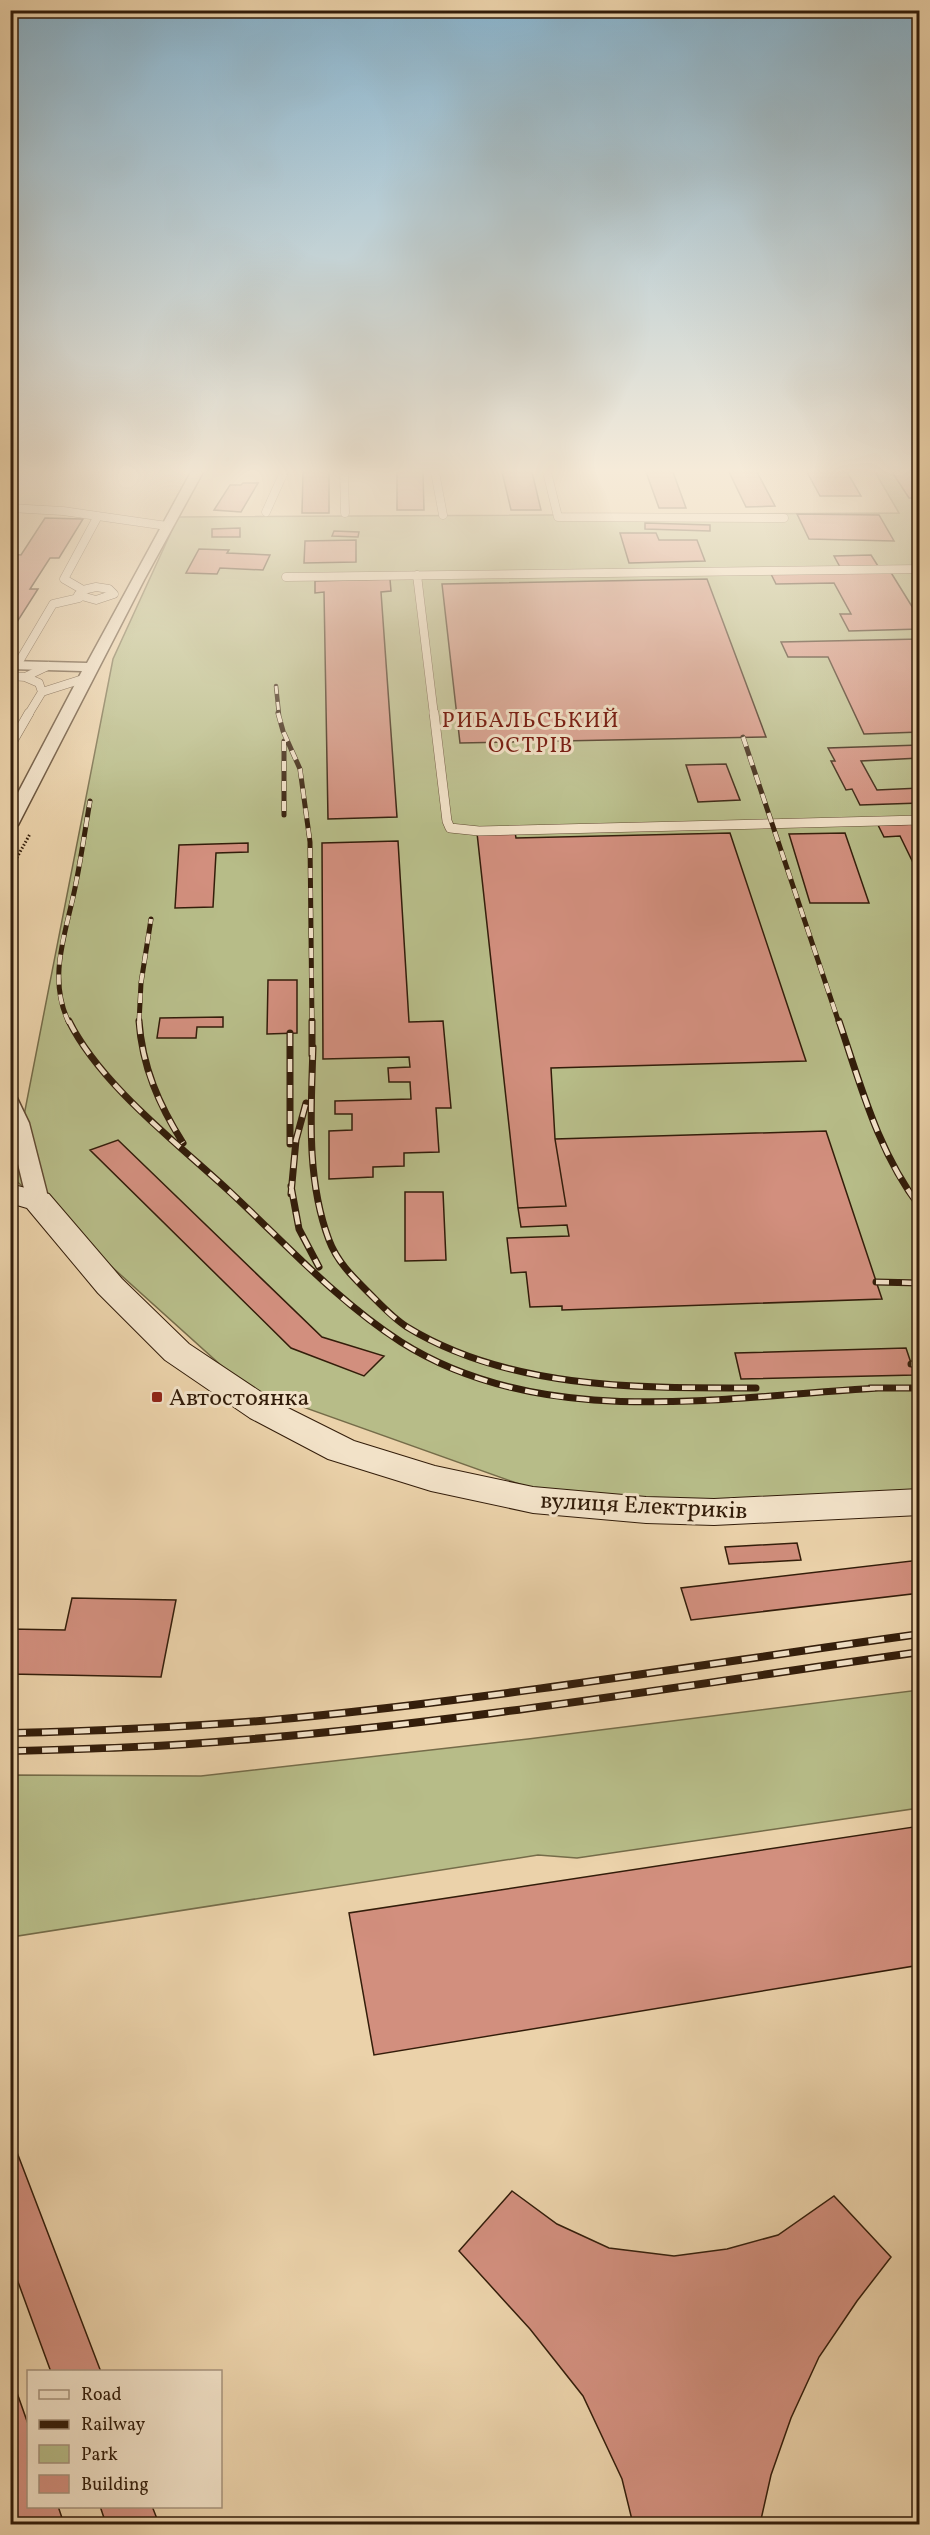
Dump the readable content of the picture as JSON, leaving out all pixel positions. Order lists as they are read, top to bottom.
{
  "streets": {
    "street": ["вулиця Електриків"]
  },
  "districts": ["РИБАЛЬСЬКИЙ ОСТРІВ"],
  "places": {
    "transit": ["Автостоянка"]
  },
  "legend": [
    "Road",
    "Railway",
    "Park",
    "Building"
  ]
}
